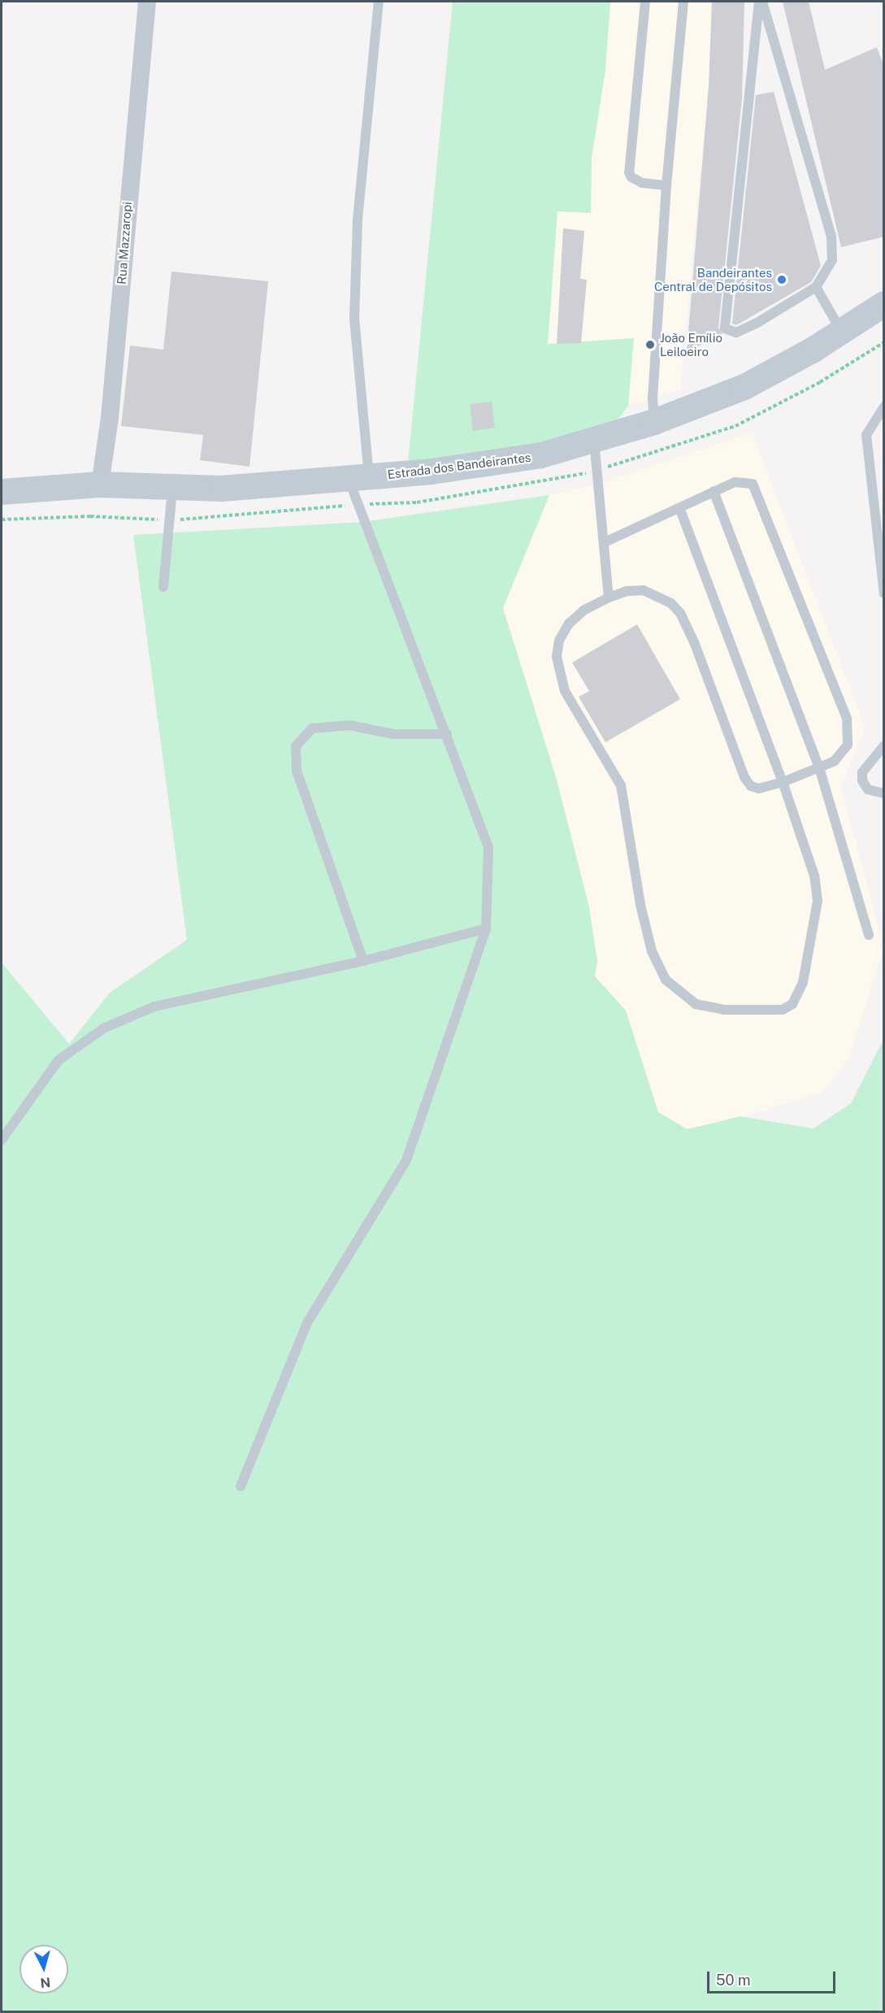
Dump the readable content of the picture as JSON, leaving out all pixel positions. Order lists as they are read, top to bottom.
{
  "streets": {
    "main road": ["Estrada dos Bandeirantes"],
    "street": ["Rua Mazzaropi"]
  },
  "crossings": [
    ["Rua Mazzaropi", "Estrada dos Bandeirantes"]
  ],
  "places": ["Bandeirantes Central de Depósitos", "João Emílio Leiloeiro"],
  "scale_bar": "50 m",
  "north": "bottom"
}
